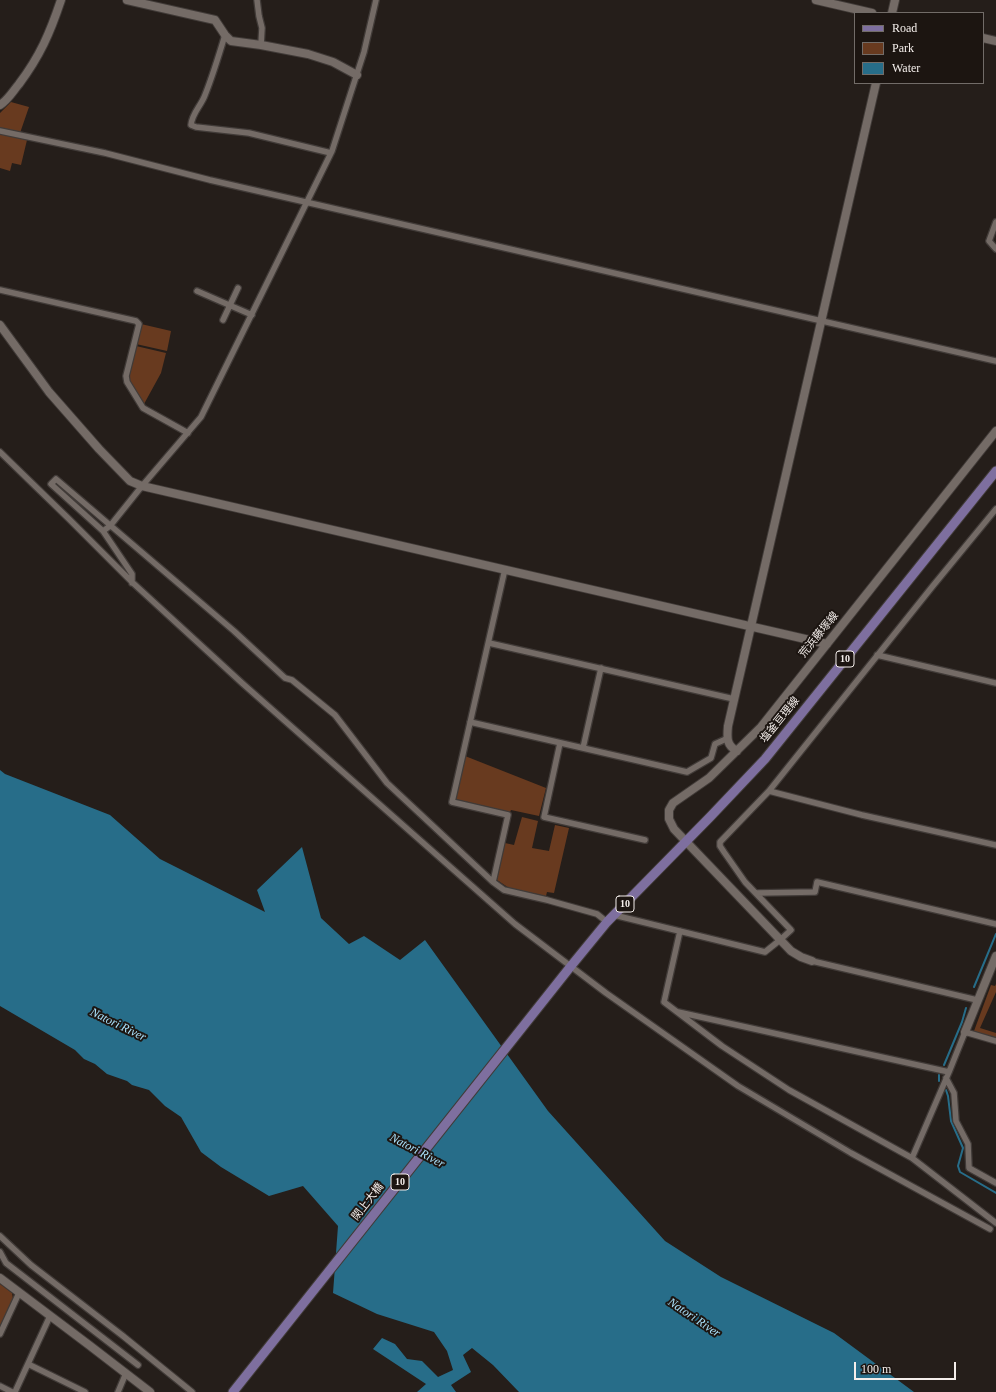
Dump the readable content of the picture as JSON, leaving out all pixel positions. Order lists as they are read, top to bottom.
{
  "streets": {
    "main road": ["10", "塩釜亘理線", "閖上大橋"],
    "street": ["荒浜藤塚線"]
  },
  "crossings": [
    ["荒浜藤塚線", "塩釜亘理線"],
    ["塩釜亘理線", "閖上大橋"]
  ],
  "water": ["Natori River"],
  "legend": ["Road", "Park", "Water"],
  "scale_bar": "100 m"
}
